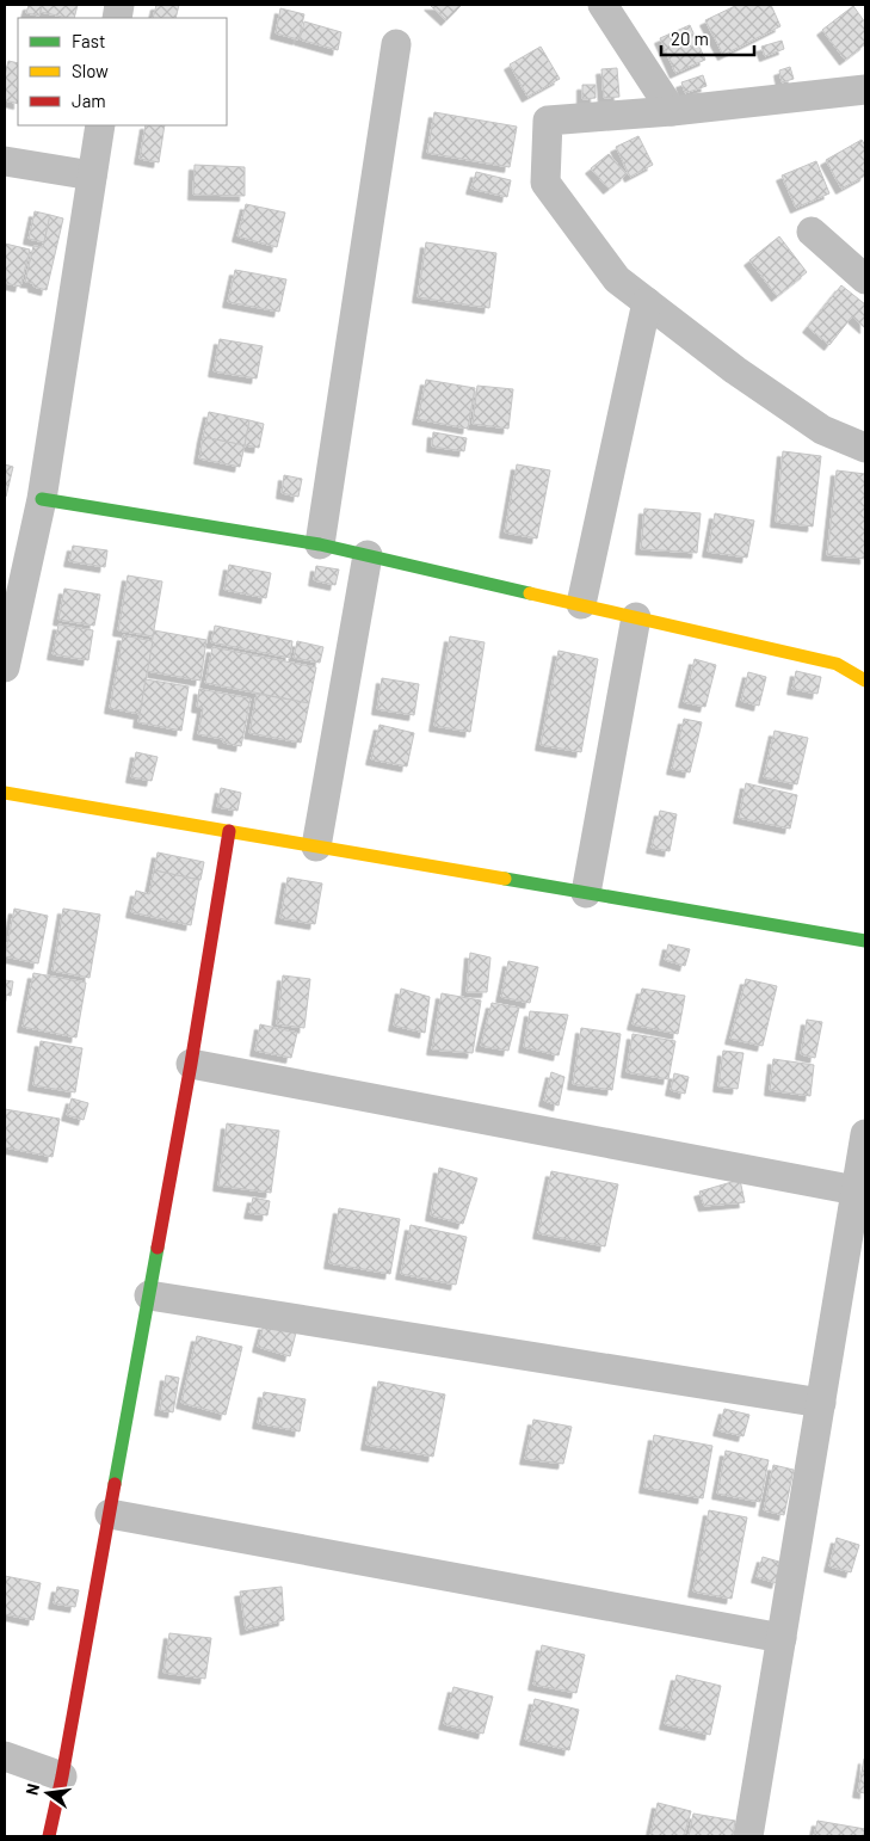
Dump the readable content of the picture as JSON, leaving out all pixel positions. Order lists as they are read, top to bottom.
{
  "legend": ["Fast", "Slow", "Jam"],
  "scale_bar": "20 m",
  "north": "left"
}
